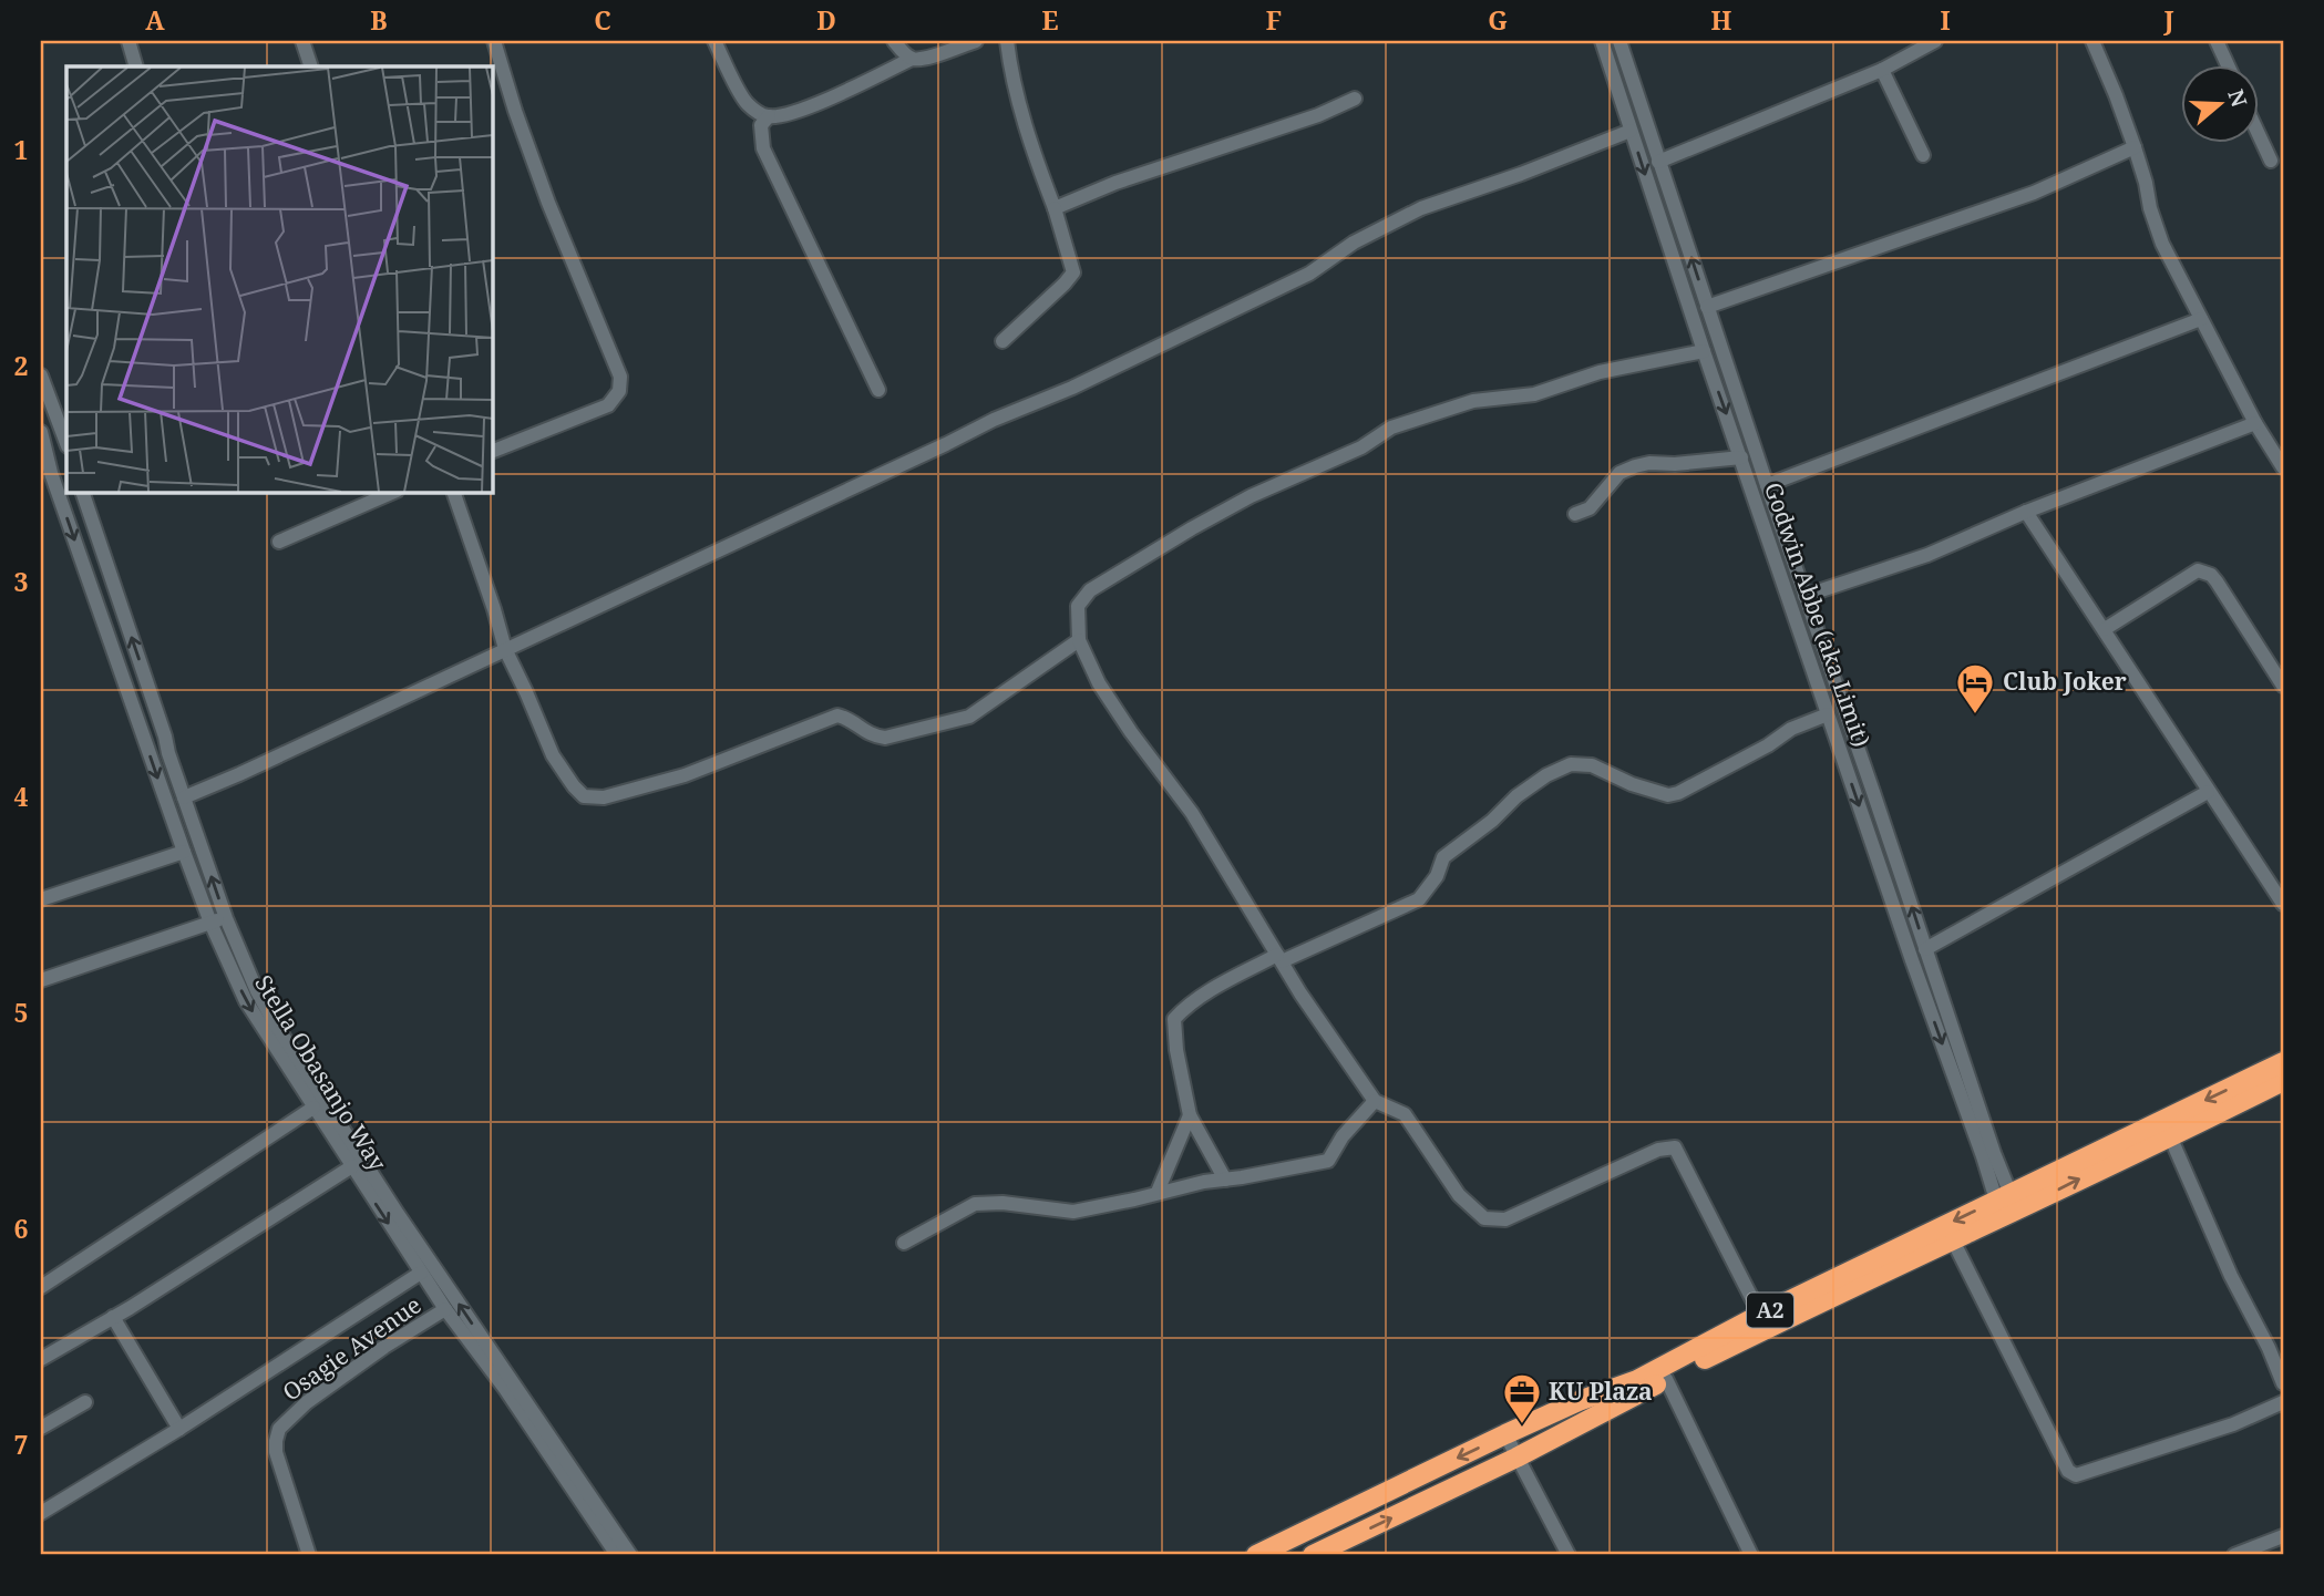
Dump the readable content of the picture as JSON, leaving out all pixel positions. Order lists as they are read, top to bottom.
{
  "streets": {
    "highway": ["A2"],
    "street": ["Godwin Abbe (aka Limit)", "Stella Obasanjo Way", "Osagie Avenue"]
  },
  "crossings": [
    ["Godwin Abbe (aka Limit)", "A2"],
    ["Stella Obasanjo Way", "Osagie Avenue"]
  ],
  "places": {
    "hotel": ["Club Joker"],
    "office": ["KU Plaza"]
  },
  "north": "right",
  "grid": {
    "columns": [
      "A",
      "B",
      "C",
      "D",
      "E",
      "F",
      "G",
      "H",
      "I",
      "J"
    ],
    "rows": [
      "1",
      "2",
      "3",
      "4",
      "5",
      "6",
      "7"
    ]
  }
}
